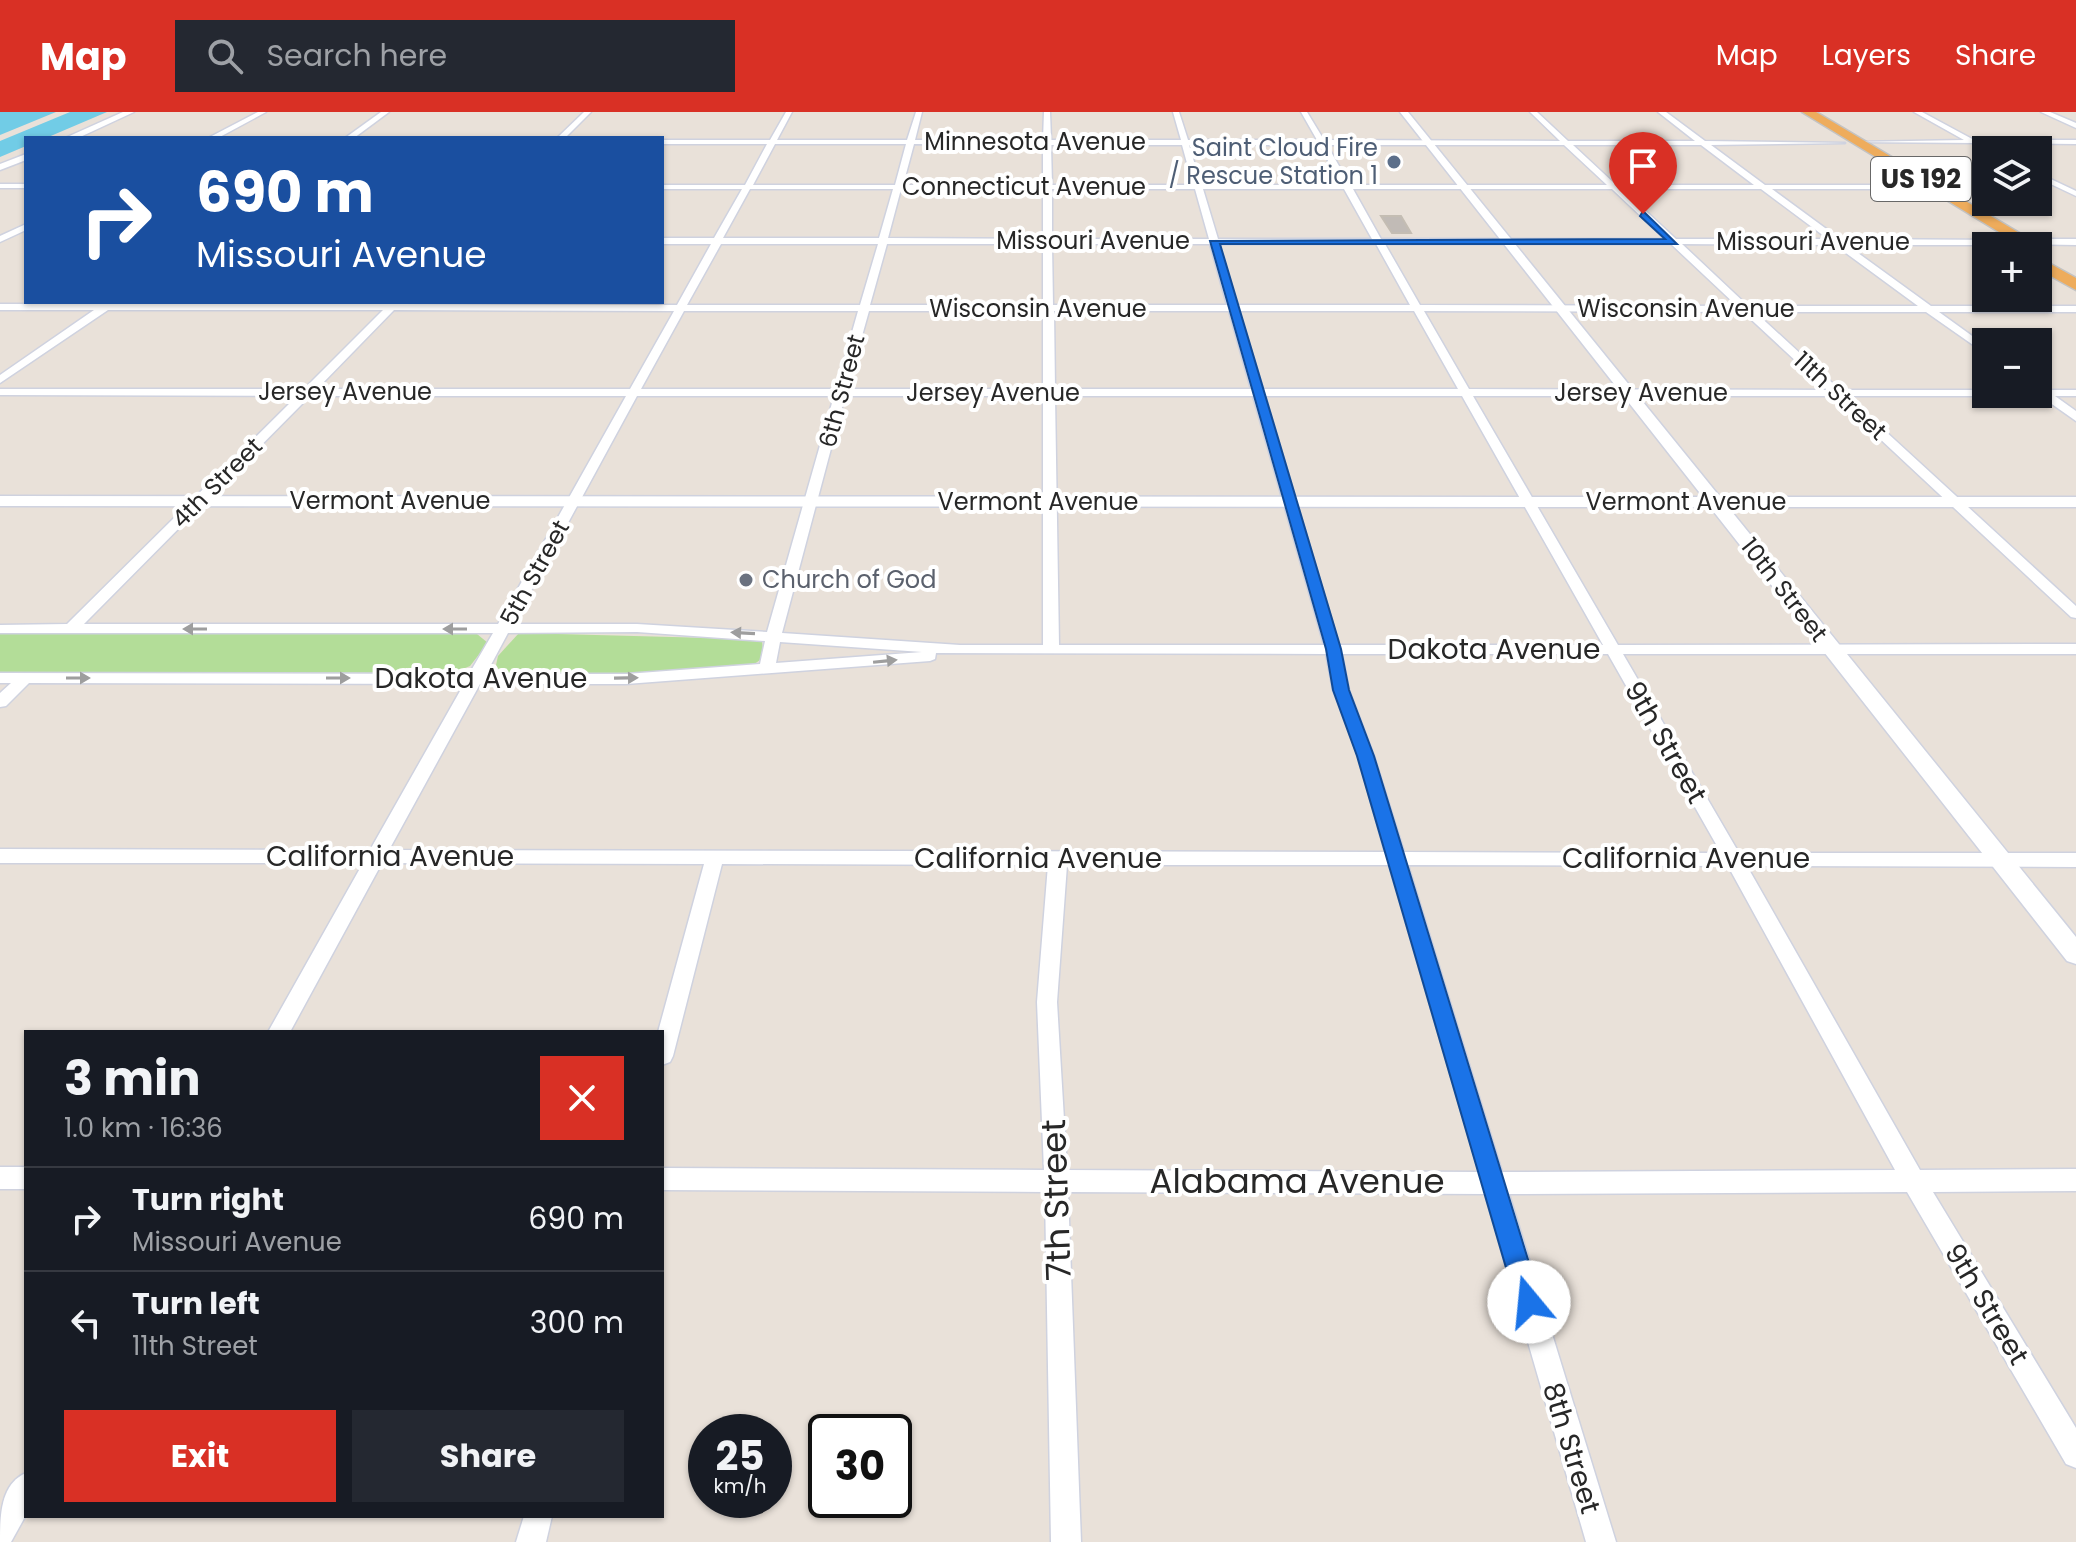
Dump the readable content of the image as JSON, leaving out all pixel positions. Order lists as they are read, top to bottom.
{
  "streets": {
    "highway": ["US 192"],
    "street": [
      "Minnesota Avenue",
      "Connecticut Avenue",
      "Missouri Avenue",
      "Wisconsin Avenue",
      "6th Street",
      "Jersey Avenue",
      "11th Street",
      "4th Street",
      "Vermont Avenue",
      "5th Street",
      "10th Street",
      "Dakota Avenue",
      "9th Street",
      "California Avenue",
      "Alabama Avenue",
      "7th Street",
      "8th Street"
    ]
  },
  "crossings": [
    ["Minnesota Avenue", "US 192"],
    ["Minnesota Avenue", "6th Street"],
    ["Minnesota Avenue", "11th Street"],
    ["Minnesota Avenue", "5th Street"],
    ["Minnesota Avenue", "10th Street"],
    ["Minnesota Avenue", "9th Street"],
    ["Minnesota Avenue", "8th Street"],
    ["US 192", "Connecticut Avenue"],
    ["Connecticut Avenue", "6th Street"],
    ["Connecticut Avenue", "11th Street"],
    ["Connecticut Avenue", "5th Street"],
    ["Connecticut Avenue", "10th Street"],
    ["Connecticut Avenue", "9th Street"],
    ["Connecticut Avenue", "8th Street"],
    ["Missouri Avenue", "6th Street"],
    ["Missouri Avenue", "11th Street"],
    ["Missouri Avenue", "5th Street"],
    ["Missouri Avenue", "10th Street"],
    ["Missouri Avenue", "9th Street"],
    ["Missouri Avenue", "8th Street"],
    ["Wisconsin Avenue", "6th Street"],
    ["Wisconsin Avenue", "11th Street"],
    ["Wisconsin Avenue", "4th Street"],
    ["Wisconsin Avenue", "5th Street"],
    ["Wisconsin Avenue", "10th Street"],
    ["Wisconsin Avenue", "9th Street"],
    ["Wisconsin Avenue", "8th Street"],
    ["6th Street", "Jersey Avenue"],
    ["6th Street", "Vermont Avenue"],
    ["6th Street", "Dakota Avenue"],
    ["Jersey Avenue", "11th Street"],
    ["Jersey Avenue", "4th Street"],
    ["Jersey Avenue", "5th Street"],
    ["Jersey Avenue", "10th Street"],
    ["Jersey Avenue", "9th Street"],
    ["Jersey Avenue", "8th Street"],
    ["11th Street", "Vermont Avenue"],
    ["4th Street", "Vermont Avenue"],
    ["4th Street", "Dakota Avenue"],
    ["Vermont Avenue", "5th Street"],
    ["Vermont Avenue", "10th Street"],
    ["Vermont Avenue", "9th Street"],
    ["Vermont Avenue", "8th Street"],
    ["5th Street", "Dakota Avenue"],
    ["5th Street", "California Avenue"],
    ["10th Street", "Dakota Avenue"],
    ["10th Street", "California Avenue"],
    ["Dakota Avenue", "9th Street"],
    ["Dakota Avenue", "8th Street"],
    ["9th Street", "California Avenue"],
    ["9th Street", "Alabama Avenue"],
    ["California Avenue", "7th Street"],
    ["California Avenue", "8th Street"],
    ["Alabama Avenue", "7th Street"],
    ["Alabama Avenue", "8th Street"]
  ],
  "places": ["Saint Cloud Fire / Rescue Station 1", "Church of God"],
  "page": {
    "header": "Map",
    "search": "Search here",
    "nav": ["Map", "Layers", "Share"],
    "map_buttons": ["+", "−"],
    "turn": ["690 m", "Missouri Avenue"],
    "heading": ["3 min", "1.0 km · 16:36"],
    "list": [
      {
        "name": "Turn right",
        "note": "Missouri Avenue",
        "value": "690 m"
      },
      {
        "name": "Turn left",
        "note": "11th Street",
        "value": "300 m"
      }
    ],
    "buttons": ["Exit", "Share"],
    "speed": "25 km/h",
    "limit": "30"
  }
}
